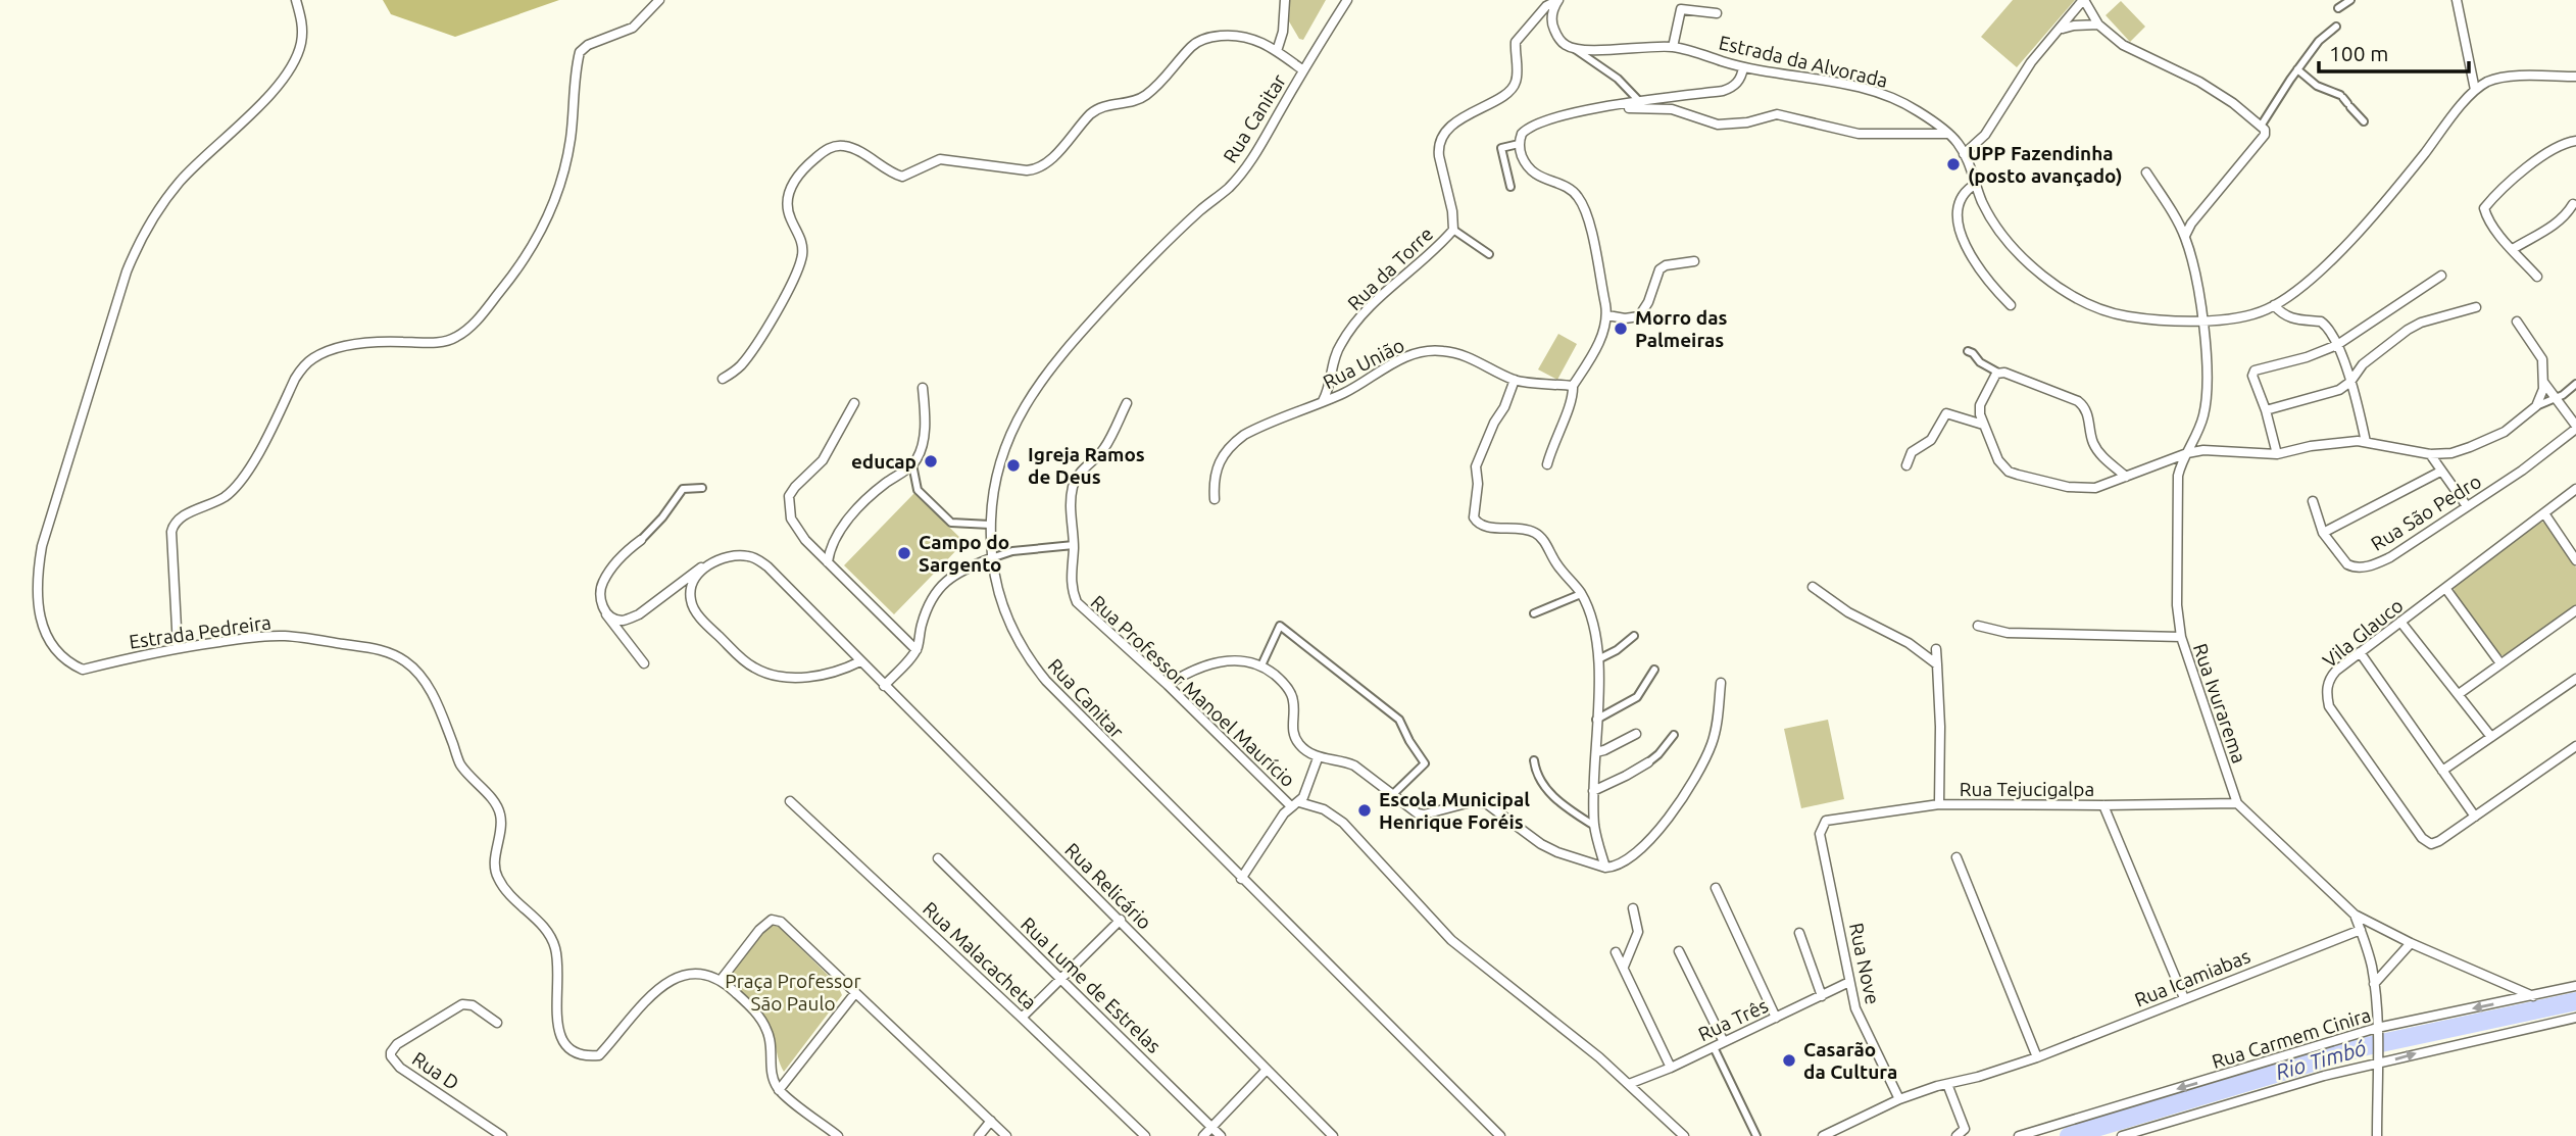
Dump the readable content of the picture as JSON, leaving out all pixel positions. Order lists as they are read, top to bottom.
{
  "streets": {
    "street": [
      "Estrada da Alvorada",
      "Rua Canitar",
      "Rua da Torre",
      "Rua União",
      "Rua São Pedro",
      "Estrada Pedreira",
      "Vila Glauco",
      "Rua Professor Manoel Maurício",
      "Rua Ivurarema",
      "Rua Tejucigalpa",
      "Rua Relicário",
      "Rua Malacacheta",
      "Rua Nove",
      "Rua Icamiabas",
      "Rua Lume de Estrelas",
      "Rua Três",
      "Rua Carmem Cinira",
      "Rua D"
    ]
  },
  "crossings": [
    ["Estrada da Alvorada", "Rua Ivurarema"],
    ["Rua da Torre", "Rua União"],
    ["Rua Professor Manoel Maurício", "Rua Três"],
    ["Rua Ivurarema", "Rua Tejucigalpa"],
    ["Rua Tejucigalpa", "Rua Nove"],
    ["Rua Nove", "Rua Icamiabas"],
    ["Rua Nove", "Rua Três"]
  ],
  "water": ["Rio Timbó"],
  "parks": ["Praça Professor São Paulo"],
  "places": [
    "UPP Fazendinha (posto avançado)",
    "Morro das Palmeiras",
    "educap",
    "Igreja Ramos de Deus",
    "Campo do Sargento",
    "Escola Municipal Henrique Foréis",
    "Casarão da Cultura"
  ],
  "scale_bar": "100 m"
}
